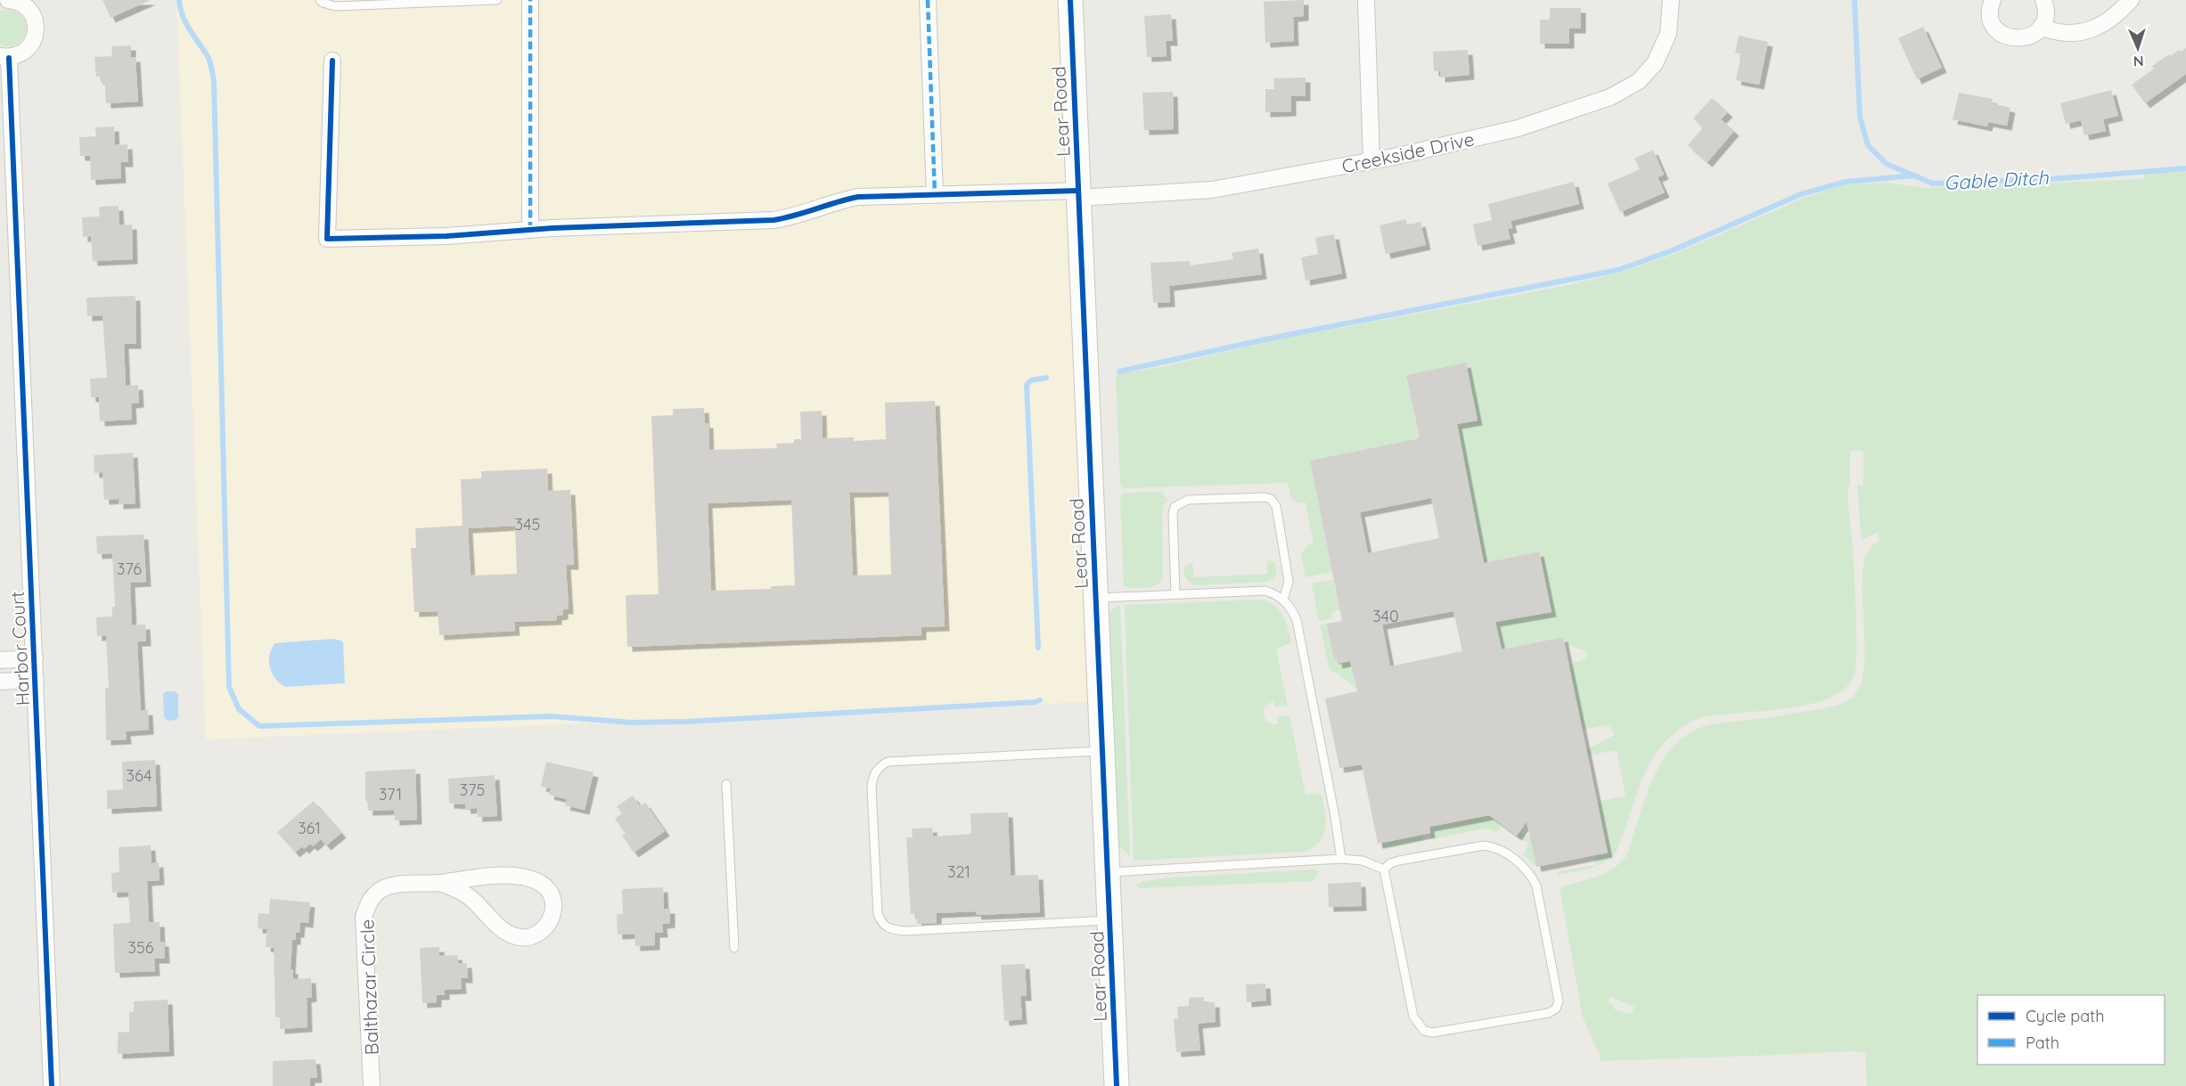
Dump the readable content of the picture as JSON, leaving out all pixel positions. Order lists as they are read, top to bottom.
{
  "streets": {
    "street": [
      "Lear Road",
      "Creekside Drive",
      "Harbor Court",
      "Balthazar Circle"
    ]
  },
  "crossings": [
    ["Lear Road", "Creekside Drive"]
  ],
  "water": ["Gable Ditch"],
  "house_numbers": [
    "345",
    "376",
    "340",
    "364",
    "375",
    "371",
    "361",
    "321",
    "356"
  ],
  "legend": ["Cycle path", "Path"],
  "north": "bottom"
}
